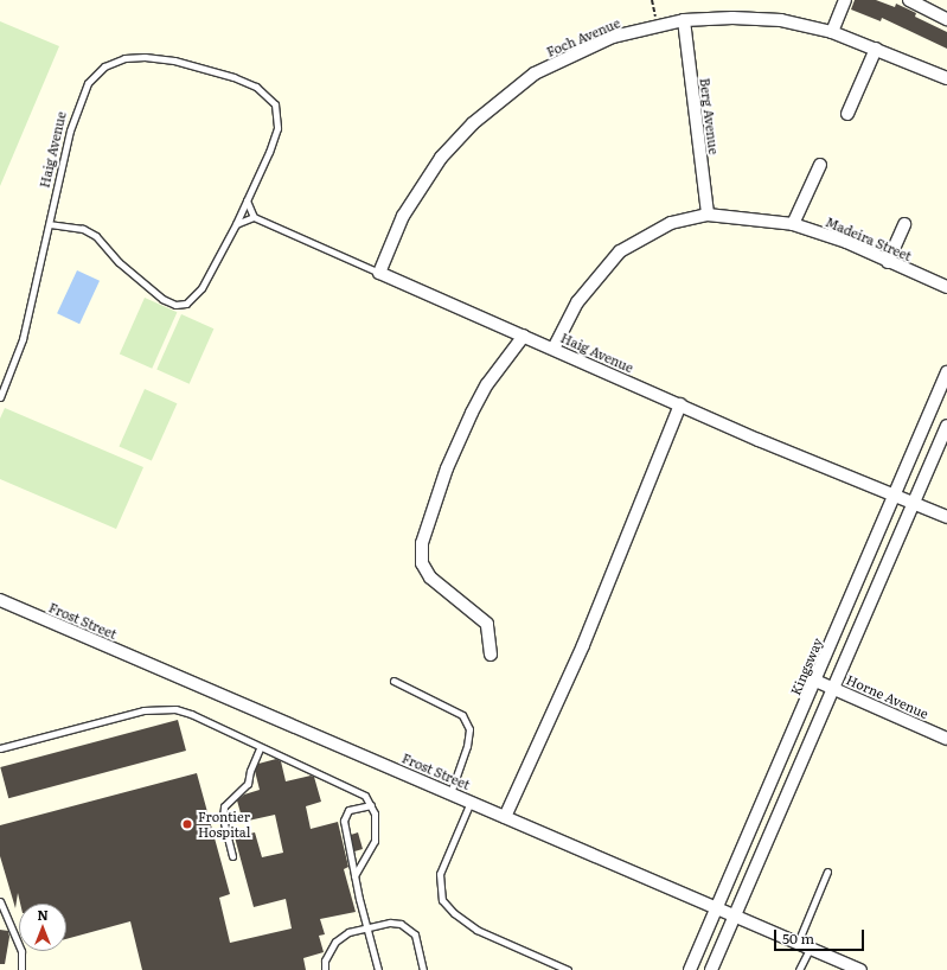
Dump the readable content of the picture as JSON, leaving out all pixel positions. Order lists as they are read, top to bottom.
{
  "streets": {
    "street": [
      "Foch Avenue",
      "Berg Avenue",
      "Haig Avenue",
      "Madeira Street",
      "Frost Street",
      "Kingsway",
      "Horne Avenue"
    ]
  },
  "crossings": [
    ["Foch Avenue", "Berg Avenue"],
    ["Foch Avenue", "Haig Avenue"],
    ["Berg Avenue", "Madeira Street"],
    ["Haig Avenue", "Madeira Street"],
    ["Haig Avenue", "Kingsway"],
    ["Frost Street", "Kingsway"],
    ["Kingsway", "Horne Avenue"]
  ],
  "places": ["Frontier Hospital"],
  "scale_bar": "50 m",
  "north": "top"
}
